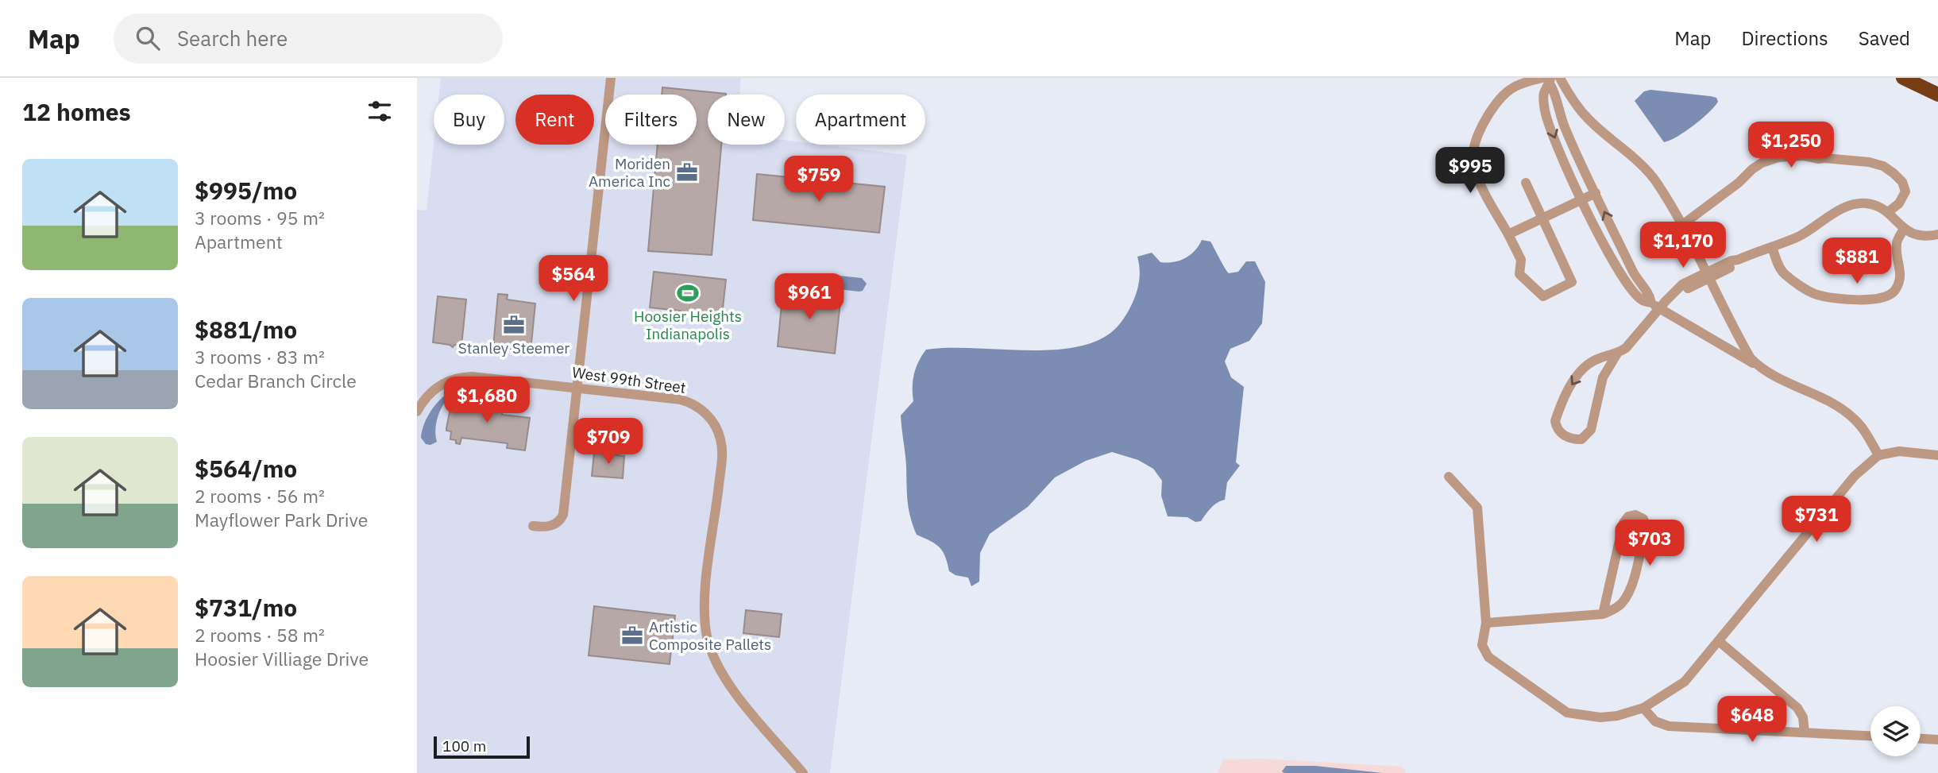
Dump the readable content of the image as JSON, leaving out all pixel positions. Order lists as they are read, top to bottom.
{
  "streets": {
    "street": ["West 99th Street"]
  },
  "places": {
    "office": ["Moriden America Inc", "Stanley Steemer", "Artistic Composite Pallets"],
    "sports": ["Hoosier Heights Indianapolis"]
  },
  "scale_bar": "100 m",
  "page": {
    "header": "Map",
    "search": "Search here",
    "nav": ["Map", "Directions", "Saved"],
    "heading": "12 homes",
    "chip": [
      "Buy",
      "Rent",
      "Filters",
      "New",
      "Apartment"
    ],
    "price": [
      "$1,250",
      "$995",
      "$759",
      "$1,170",
      "$881",
      "$564",
      "$961",
      "$1,680",
      "$709",
      "$731",
      "$703",
      "$648"
    ],
    "list": [
      {
        "name": "$995/mo",
        "note": "3 rooms · 95 m² · Apartment"
      },
      {
        "name": "$881/mo",
        "note": "3 rooms · 83 m² · Cedar Branch Circle"
      },
      {
        "name": "$564/mo",
        "note": "2 rooms · 56 m² · Mayflower Park Drive"
      },
      {
        "name": "$731/mo",
        "note": "2 rooms · 58 m² · Hoosier Villiage Drive"
      }
    ],
    "scale": "100 m"
  }
}
